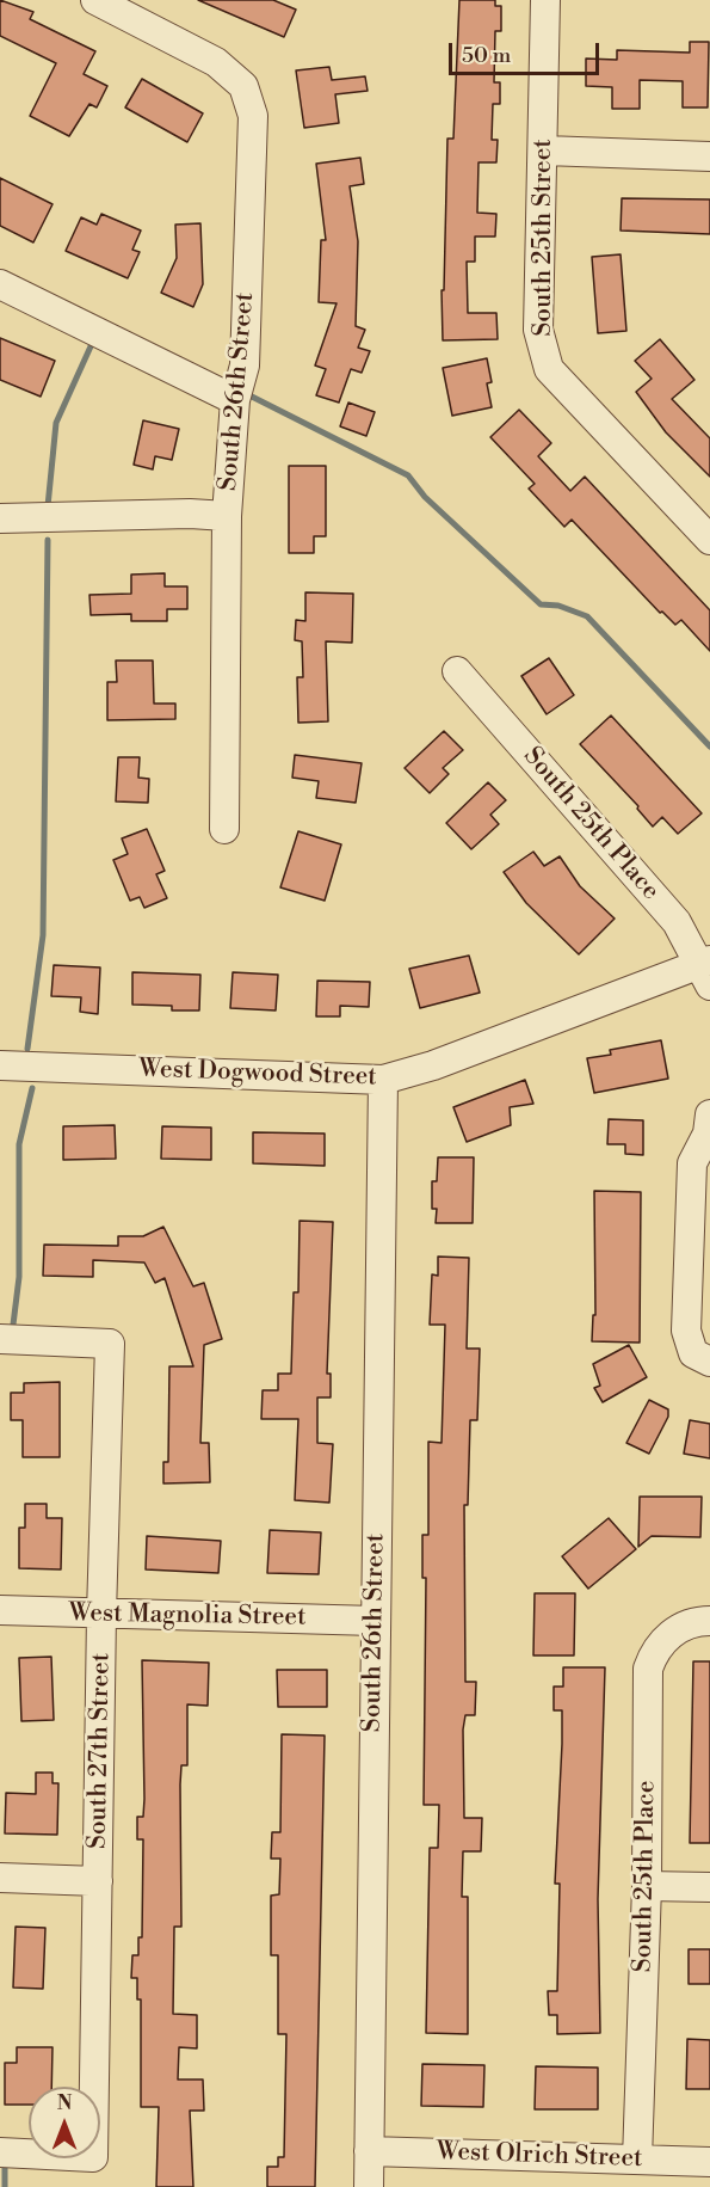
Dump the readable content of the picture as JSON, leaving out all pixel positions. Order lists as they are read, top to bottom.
{
  "streets": {
    "street": [
      "South 25th Street",
      "South 26th Street",
      "South 25th Place",
      "West Dogwood Street",
      "West Magnolia Street",
      "South 27th Street",
      "West Olrich Street"
    ]
  },
  "crossings": [
    ["South 26th Street", "West Dogwood Street"],
    ["South 26th Street", "West Magnolia Street"],
    ["South 26th Street", "West Olrich Street"],
    ["South 25th Place", "West Dogwood Street"],
    ["South 25th Place", "West Olrich Street"],
    ["West Magnolia Street", "South 27th Street"]
  ],
  "scale_bar": "50 m",
  "north": "top"
}
